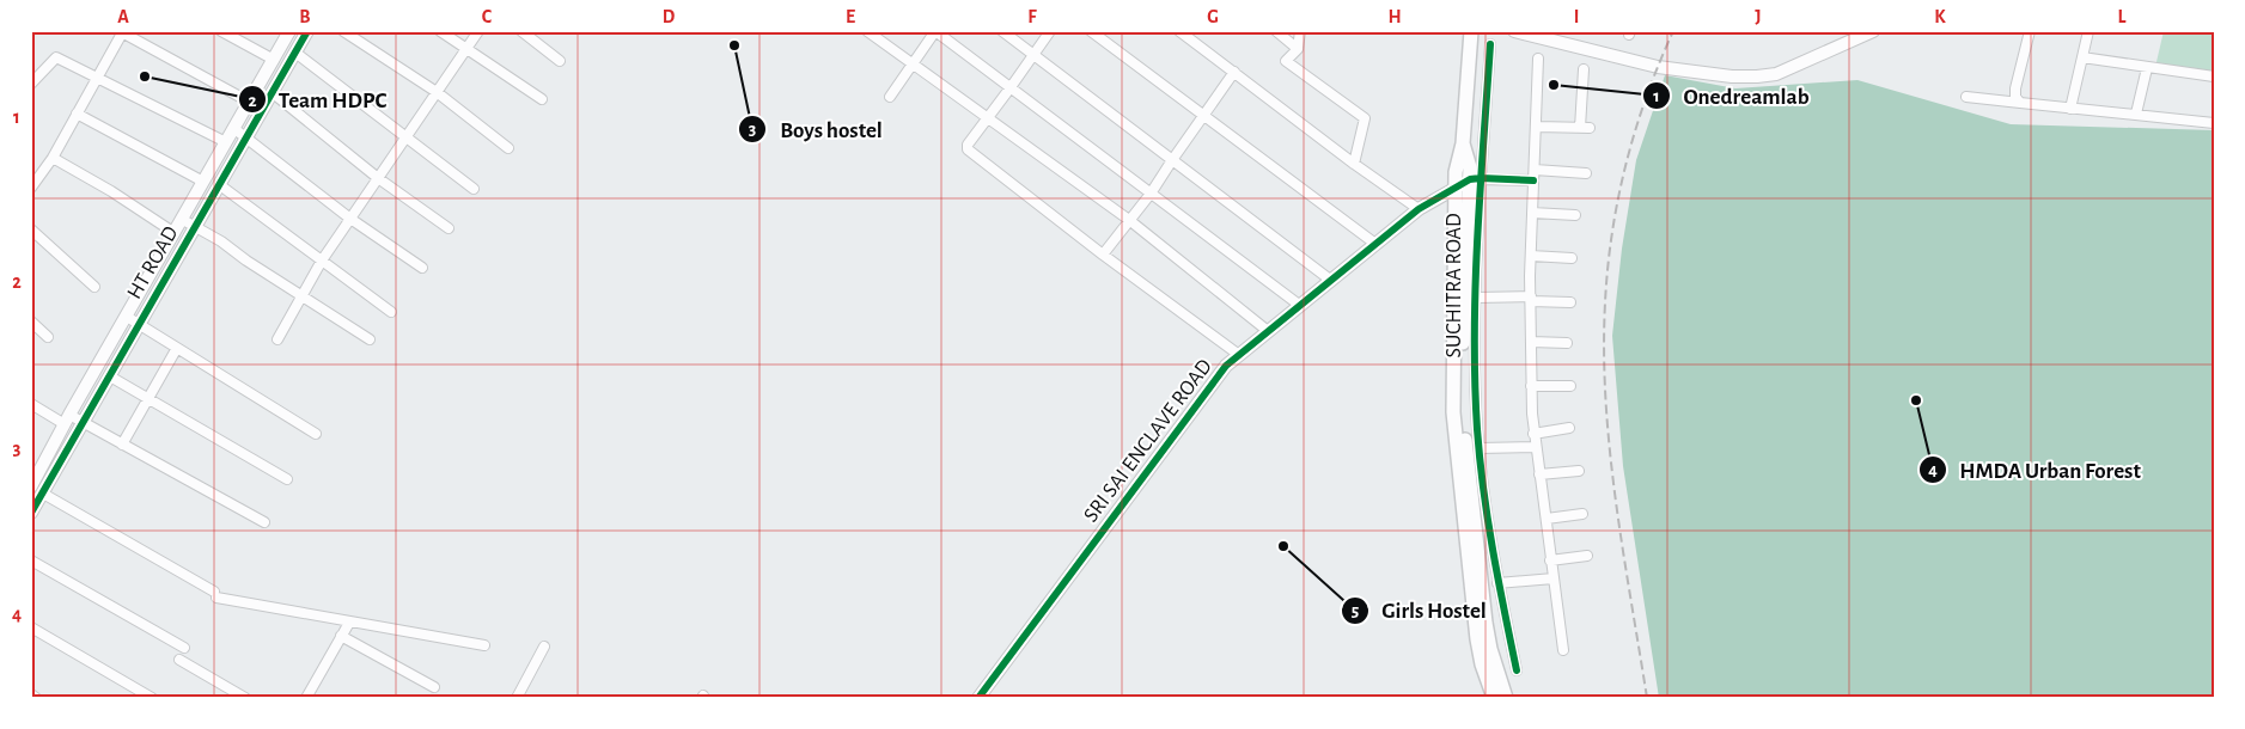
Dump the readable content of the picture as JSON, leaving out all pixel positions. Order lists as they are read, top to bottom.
{
  "streets": {
    "main road": ["SUCHITRA ROAD"],
    "street": ["HT ROAD", "SRI SAI ENCLAVE ROAD"]
  },
  "crossings": [
    ["SUCHITRA ROAD", "SRI SAI ENCLAVE ROAD"]
  ],
  "places": [
    "Boys hostel",
    "Team HDPC",
    "Onedreamlab",
    "HMDA Urban Forest",
    "Girls Hostel"
  ],
  "grid": {
    "columns": [
      "A",
      "B",
      "C",
      "D",
      "E",
      "F",
      "G",
      "H",
      "I",
      "J",
      "K",
      "L"
    ],
    "rows": [
      "1",
      "2",
      "3",
      "4"
    ]
  }
}
